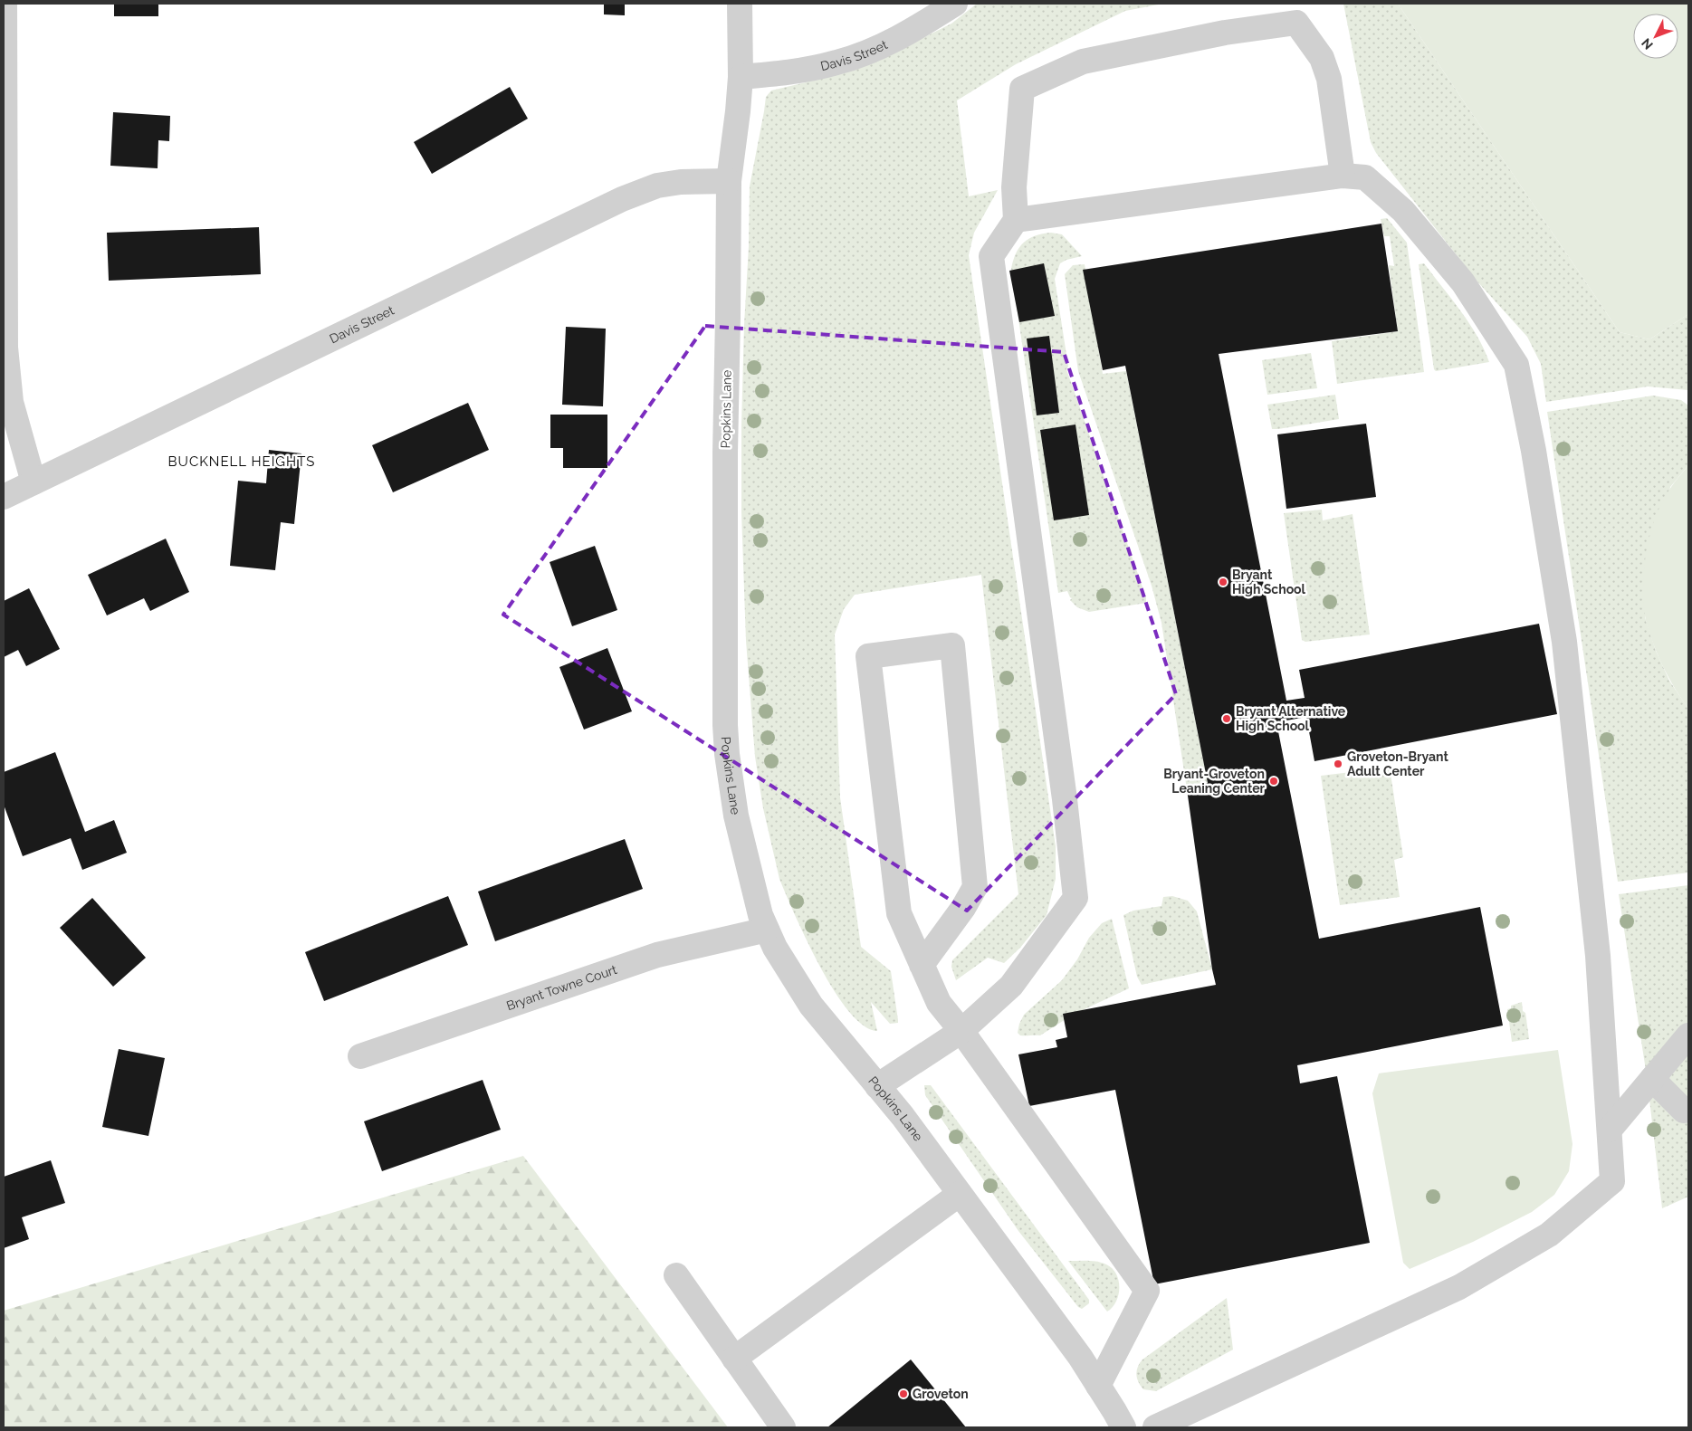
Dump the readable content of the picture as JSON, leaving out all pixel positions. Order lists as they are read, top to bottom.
{
  "streets": {
    "street": ["Davis Street", "Popkins Lane", "Bryant Towne Court"]
  },
  "crossings": [
    ["Davis Street", "Popkins Lane"],
    ["Popkins Lane", "Bryant Towne Court"]
  ],
  "districts": ["BUCKNELL HEIGHTS"],
  "places": [
    "Bryant High School",
    "Bryant Alternative High School",
    "Groveton-Bryant Adult Center",
    "Bryant-Groveton Leaning Center",
    "Groveton"
  ],
  "north": "bottom left"
}
